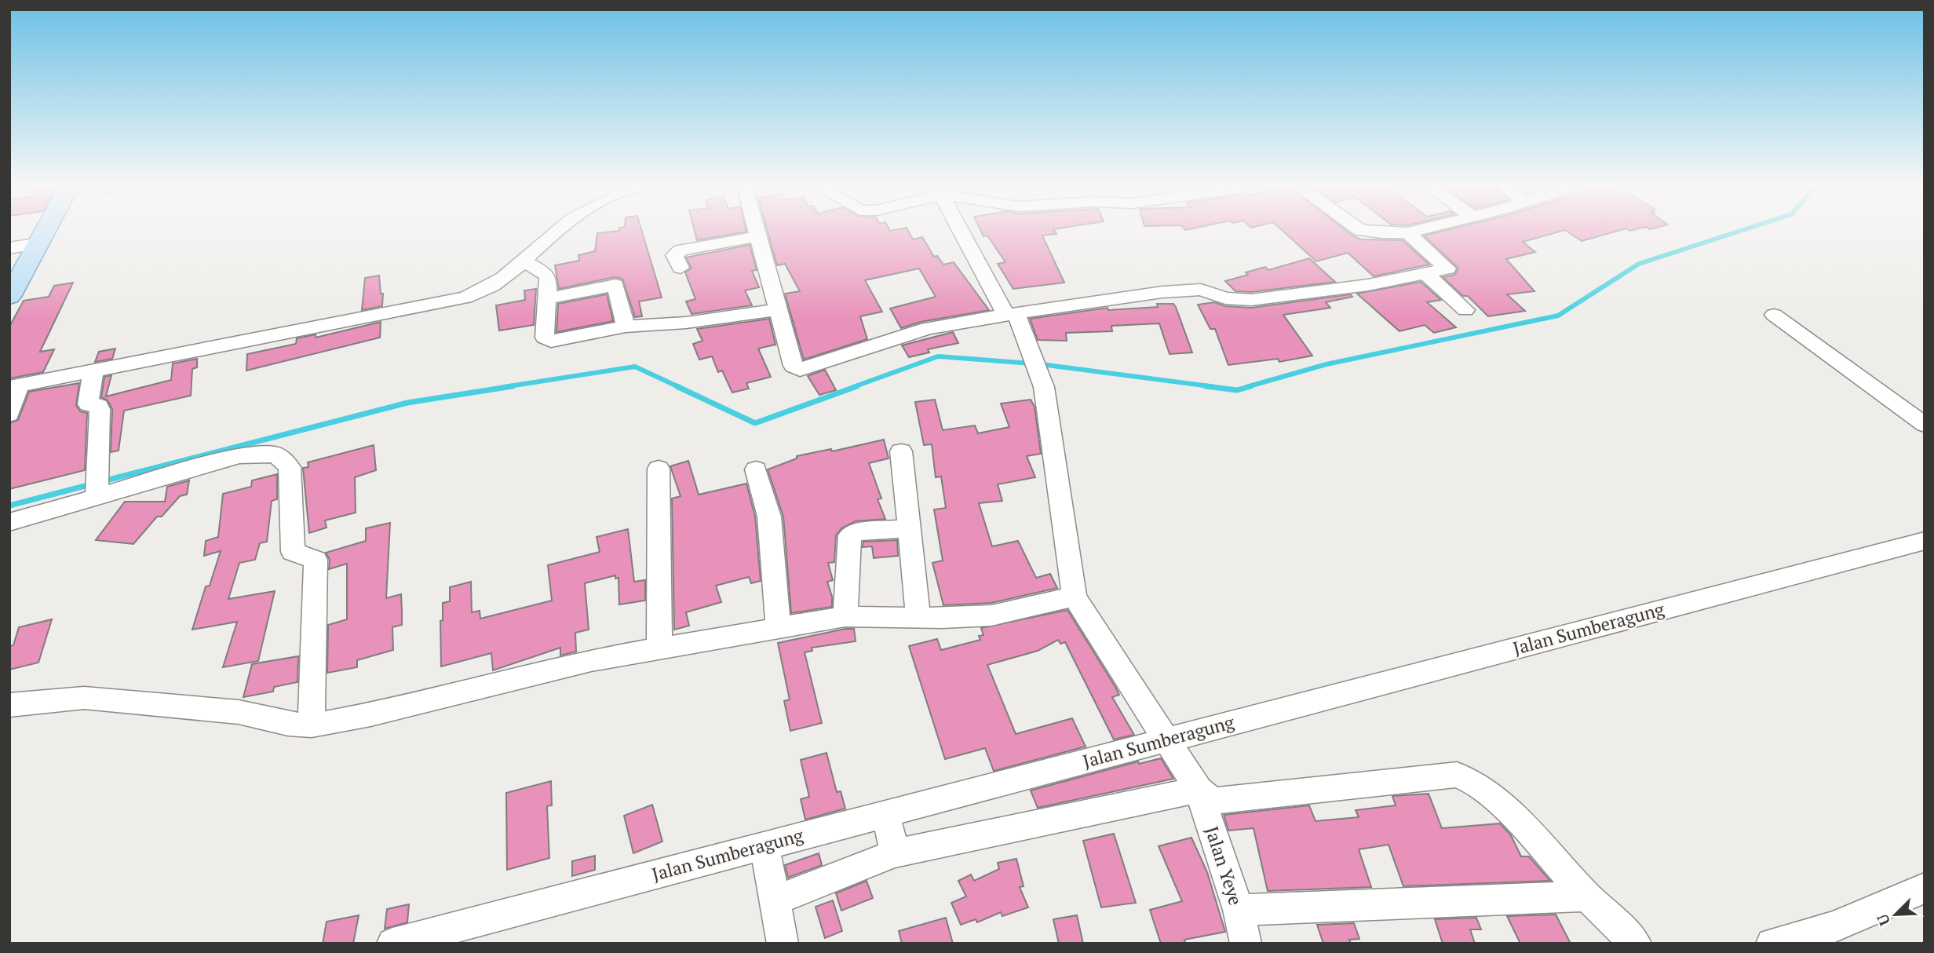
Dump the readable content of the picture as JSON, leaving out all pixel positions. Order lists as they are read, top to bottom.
{
  "streets": {
    "street": ["Jalan Sumberagung", "Jalan Yeye"]
  },
  "crossings": [
    ["Jalan Sumberagung", "Jalan Yeye"]
  ],
  "north": "bottom left"
}
